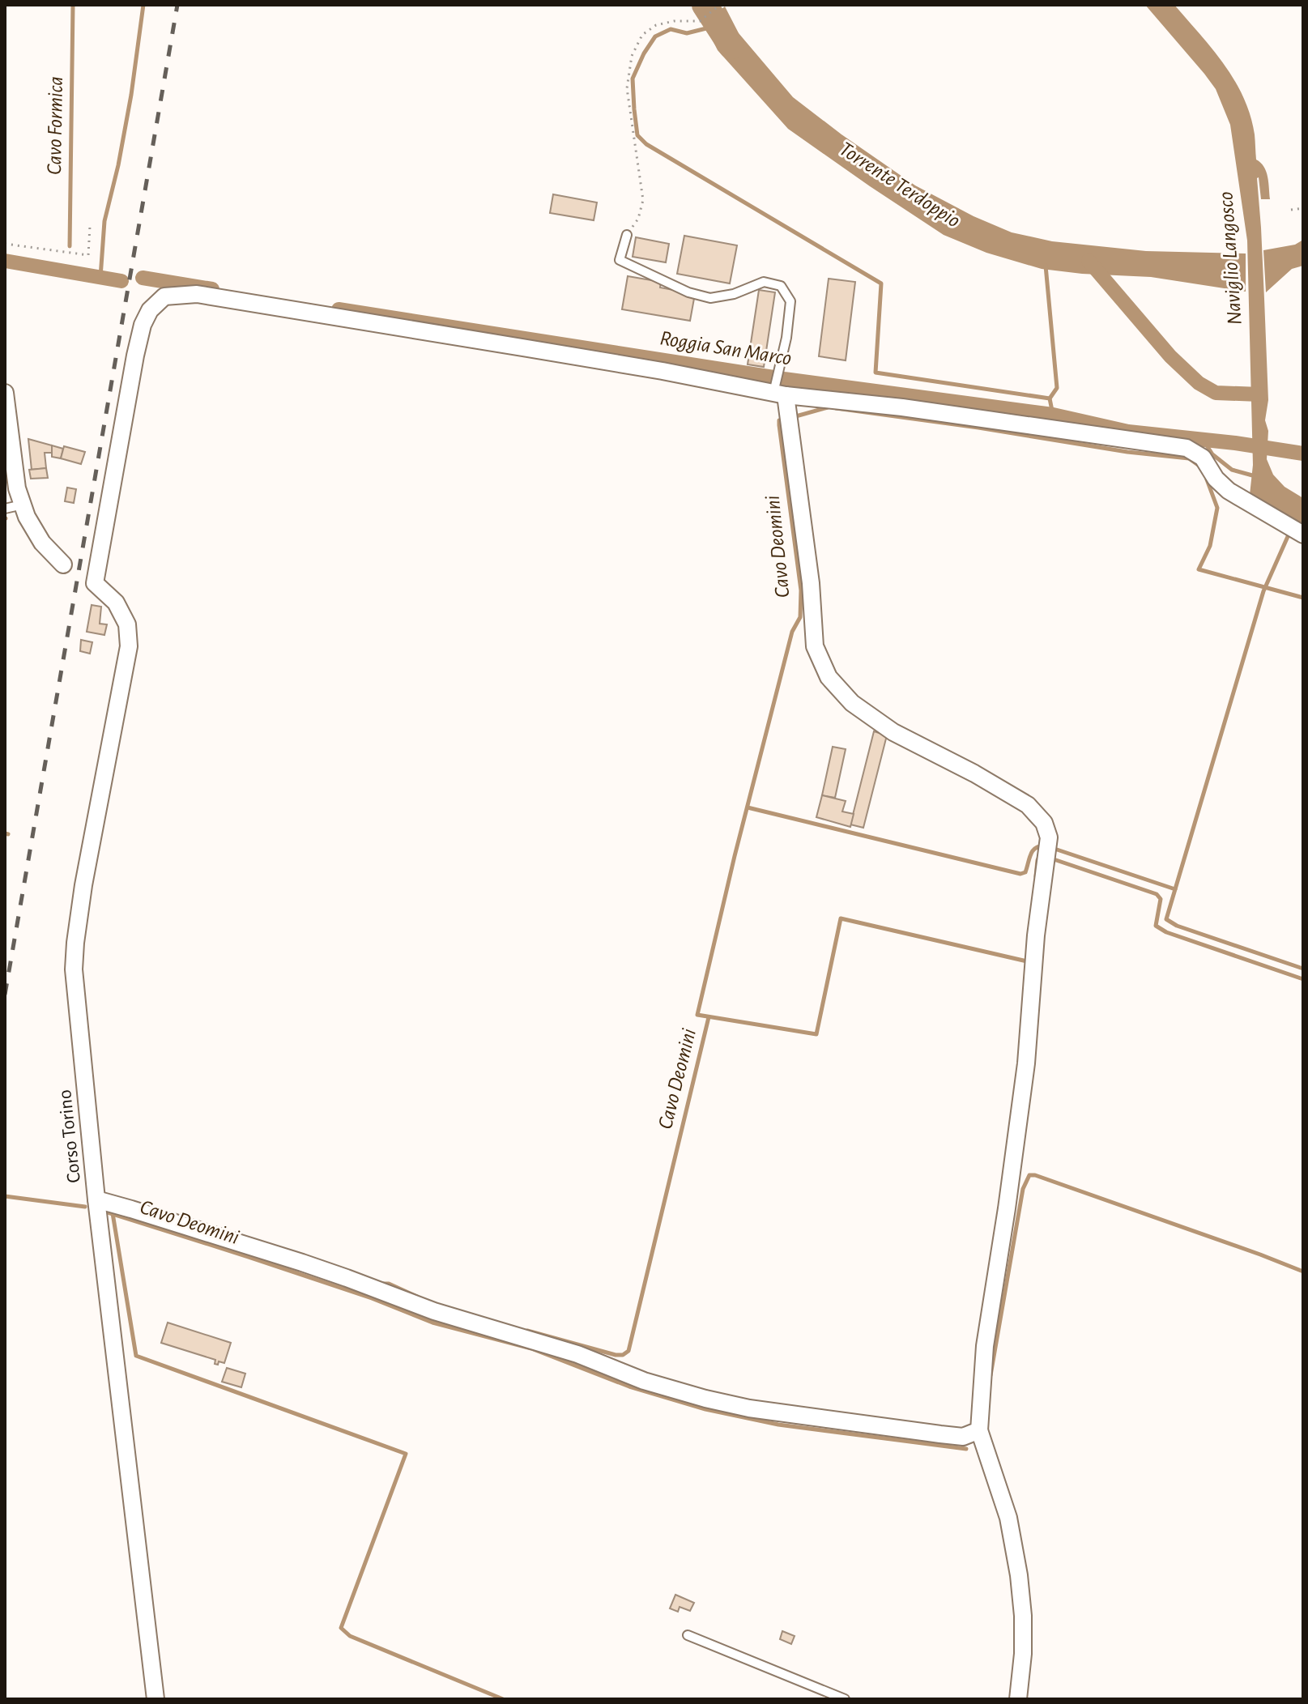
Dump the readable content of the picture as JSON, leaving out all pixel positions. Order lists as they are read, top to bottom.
{
  "streets": {
    "street": ["Corso Torino"]
  },
  "water": [
    "Cavo Formica",
    "Torrente Terdoppio",
    "Naviglio Langosco",
    "Roggia San Marco",
    "Cavo Deomini"
  ]
}
